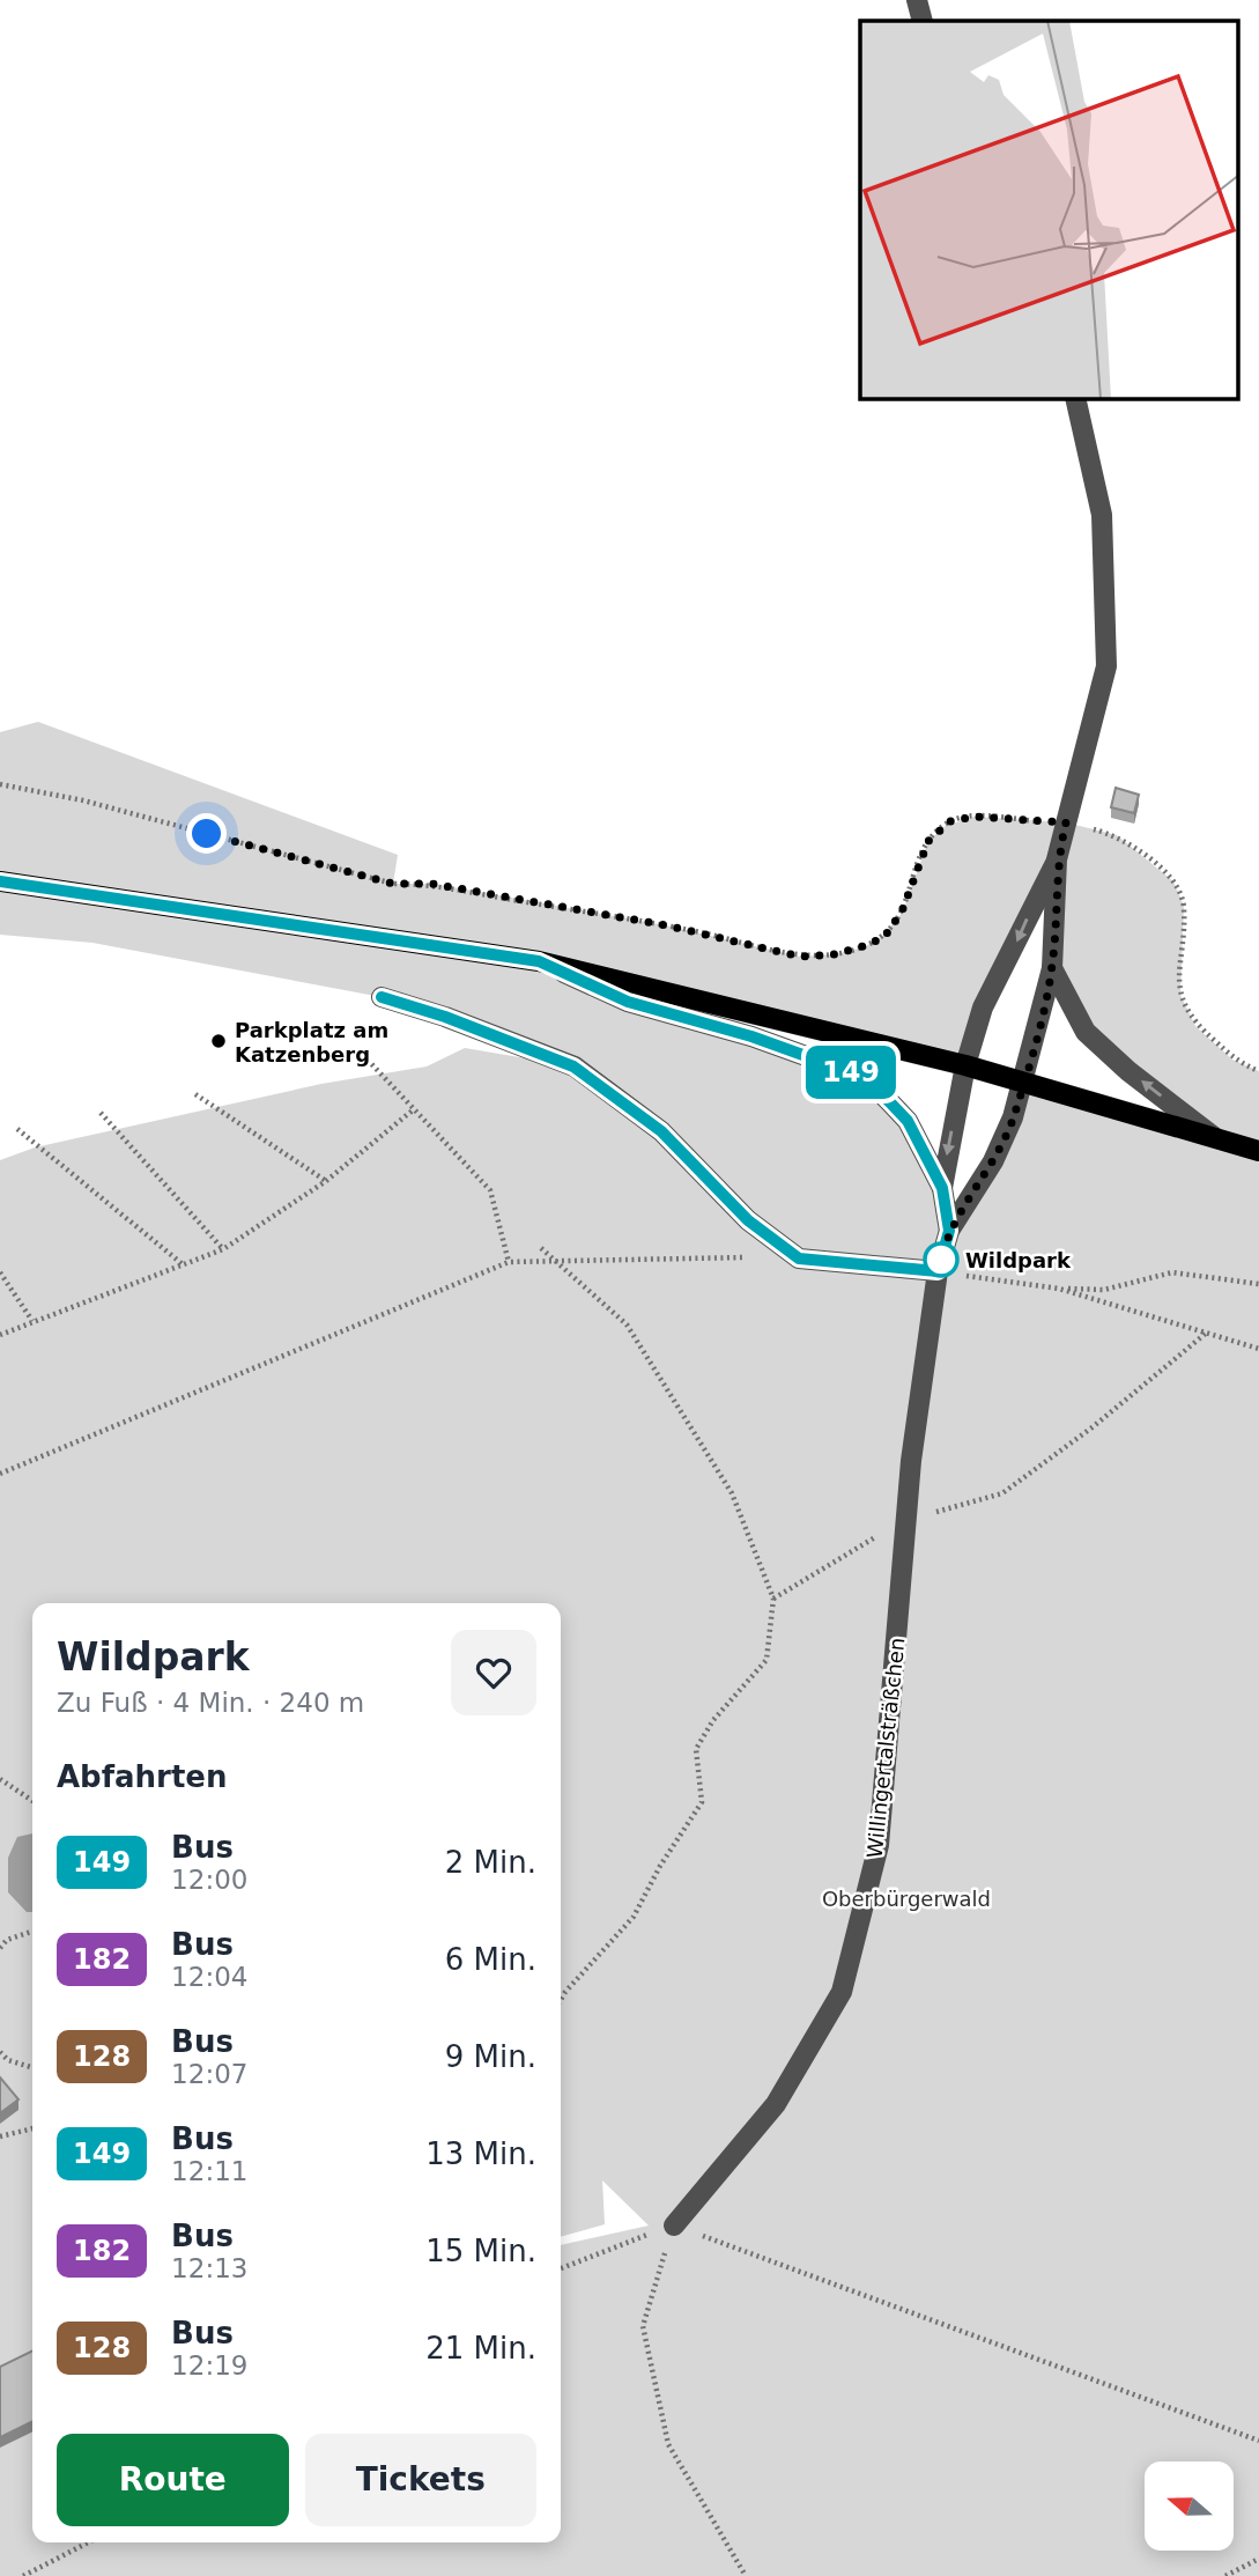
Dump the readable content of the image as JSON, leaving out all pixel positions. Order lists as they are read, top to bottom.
{
  "streets": {
    "street": ["Willingertalsträßchen"]
  },
  "parks": ["Oberbürgerwald"],
  "places": ["Parkplatz am Katzenberg", "Wildpark"],
  "lines": ["bus line 149"],
  "north": "left",
  "page": {
    "on_map": "149",
    "heading": [
      ["Wildpark", "Zu Fuß · 4 Min. · 240 m"],
      "Abfahrten"
    ],
    "list": [
      {
        "mark": "149",
        "name": "Bus",
        "note": "12:00",
        "value": "2 Min."
      },
      {
        "mark": "182",
        "name": "Bus",
        "note": "12:04",
        "value": "6 Min."
      },
      {
        "mark": "128",
        "name": "Bus",
        "note": "12:07",
        "value": "9 Min."
      },
      {
        "mark": "149",
        "name": "Bus",
        "note": "12:11",
        "value": "13 Min."
      },
      {
        "mark": "182",
        "name": "Bus",
        "note": "12:13",
        "value": "15 Min."
      },
      {
        "mark": "128",
        "name": "Bus",
        "note": "12:19",
        "value": "21 Min."
      }
    ],
    "buttons": ["Route", "Tickets"]
  }
}
